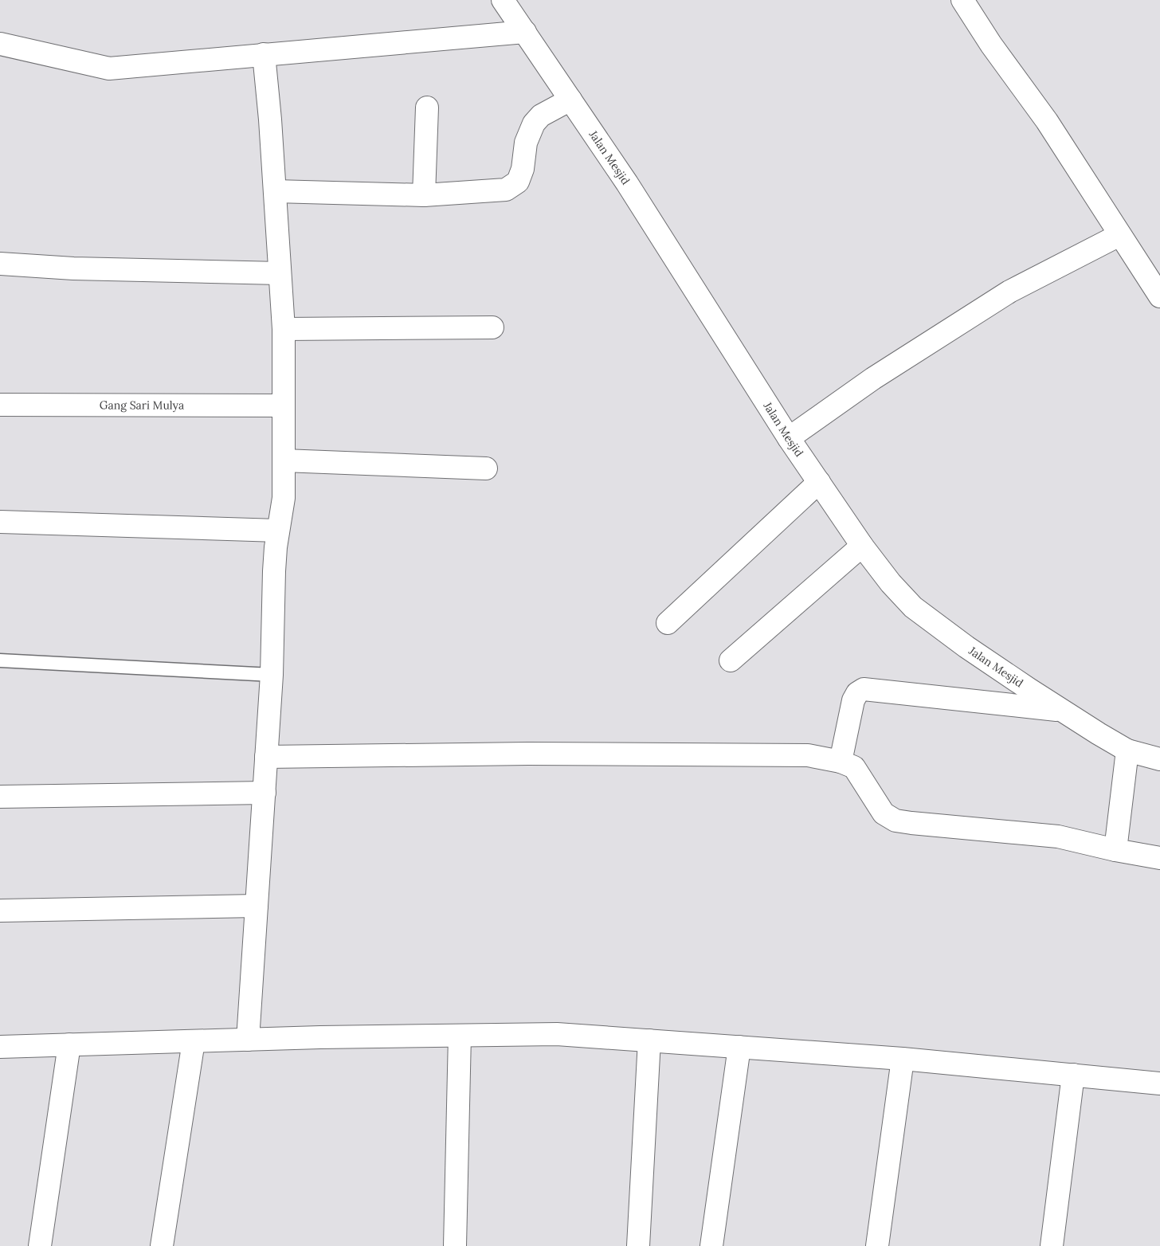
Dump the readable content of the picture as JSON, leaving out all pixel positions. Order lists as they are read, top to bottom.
{
  "streets": {
    "street": ["Jalan Mesjid", "Gang Sari Mulya"]
  }
}
